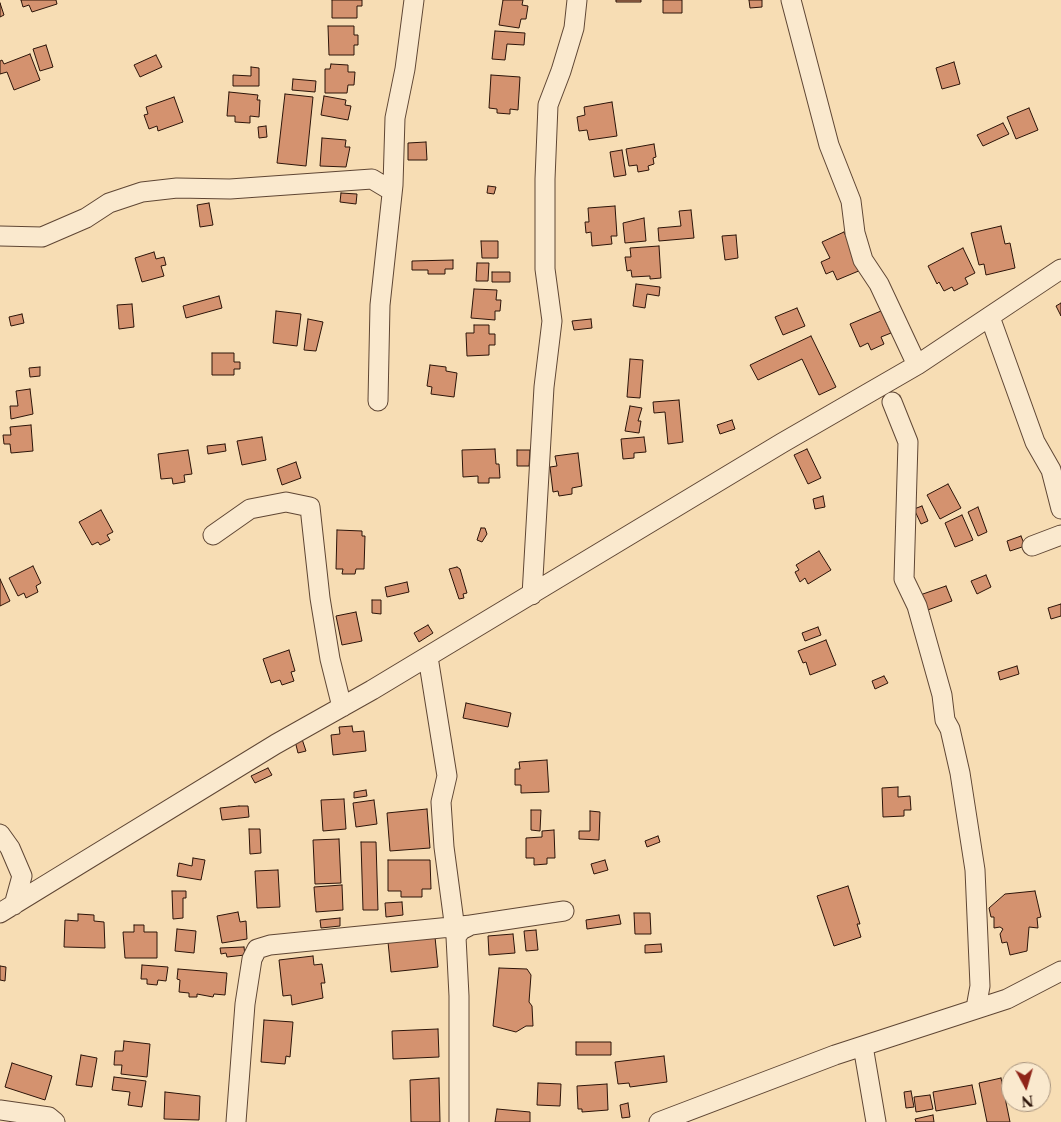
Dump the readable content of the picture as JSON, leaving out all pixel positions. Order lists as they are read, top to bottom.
{
  "north": "bottom"
}
